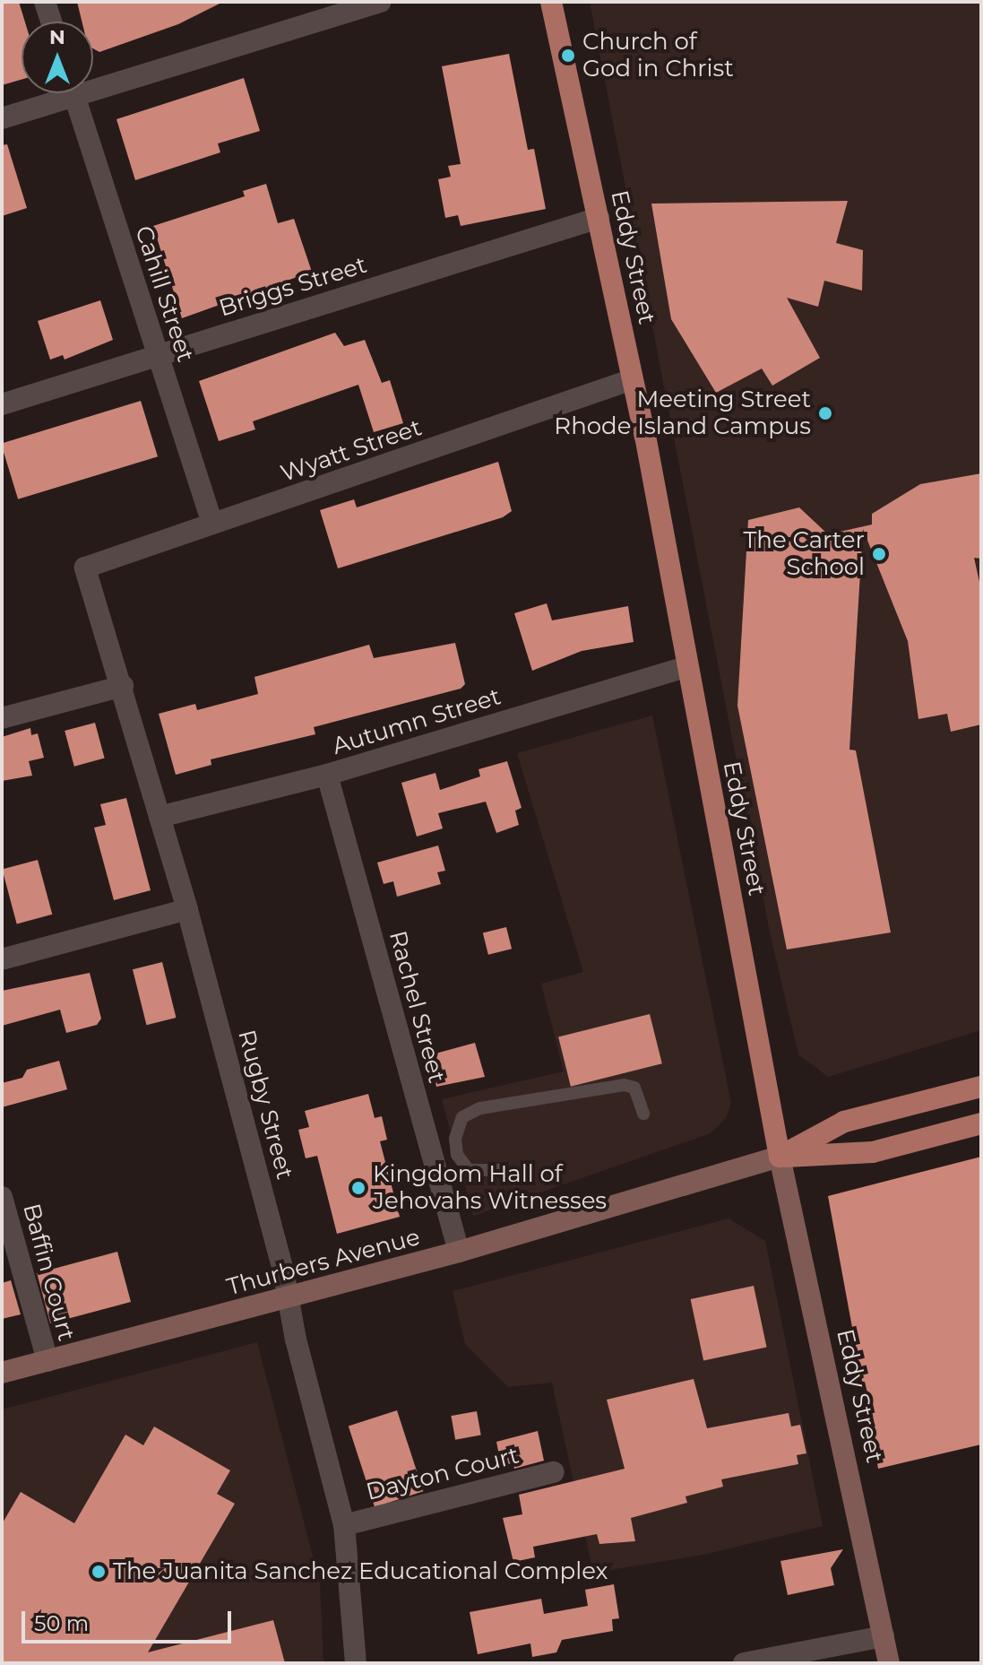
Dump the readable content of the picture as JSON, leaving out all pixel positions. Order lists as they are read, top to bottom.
{
  "streets": {
    "main road": ["Eddy Street", "Thurbers Avenue"],
    "street": [
      "Briggs Street",
      "Cahill Street",
      "Wyatt Street",
      "Autumn Street",
      "Rachel Street",
      "Rugby Street",
      "Baffin Court",
      "Dayton Court"
    ]
  },
  "crossings": [
    ["Eddy Street", "Briggs Street"],
    ["Eddy Street", "Wyatt Street"],
    ["Eddy Street", "Autumn Street"],
    ["Eddy Street", "Thurbers Avenue"],
    ["Briggs Street", "Cahill Street"],
    ["Cahill Street", "Wyatt Street"],
    ["Wyatt Street", "Rugby Street"],
    ["Autumn Street", "Rachel Street"],
    ["Autumn Street", "Rugby Street"],
    ["Rachel Street", "Thurbers Avenue"],
    ["Rugby Street", "Thurbers Avenue"],
    ["Rugby Street", "Dayton Court"],
    ["Thurbers Avenue", "Baffin Court"]
  ],
  "places": [
    "Church of God in Christ",
    "Meeting Street Rhode Island Campus",
    "The Carter School",
    "Kingdom Hall of Jehovahs Witnesses",
    "The Juanita Sanchez Educational Complex"
  ],
  "scale_bar": "50 m",
  "north": "top"
}
